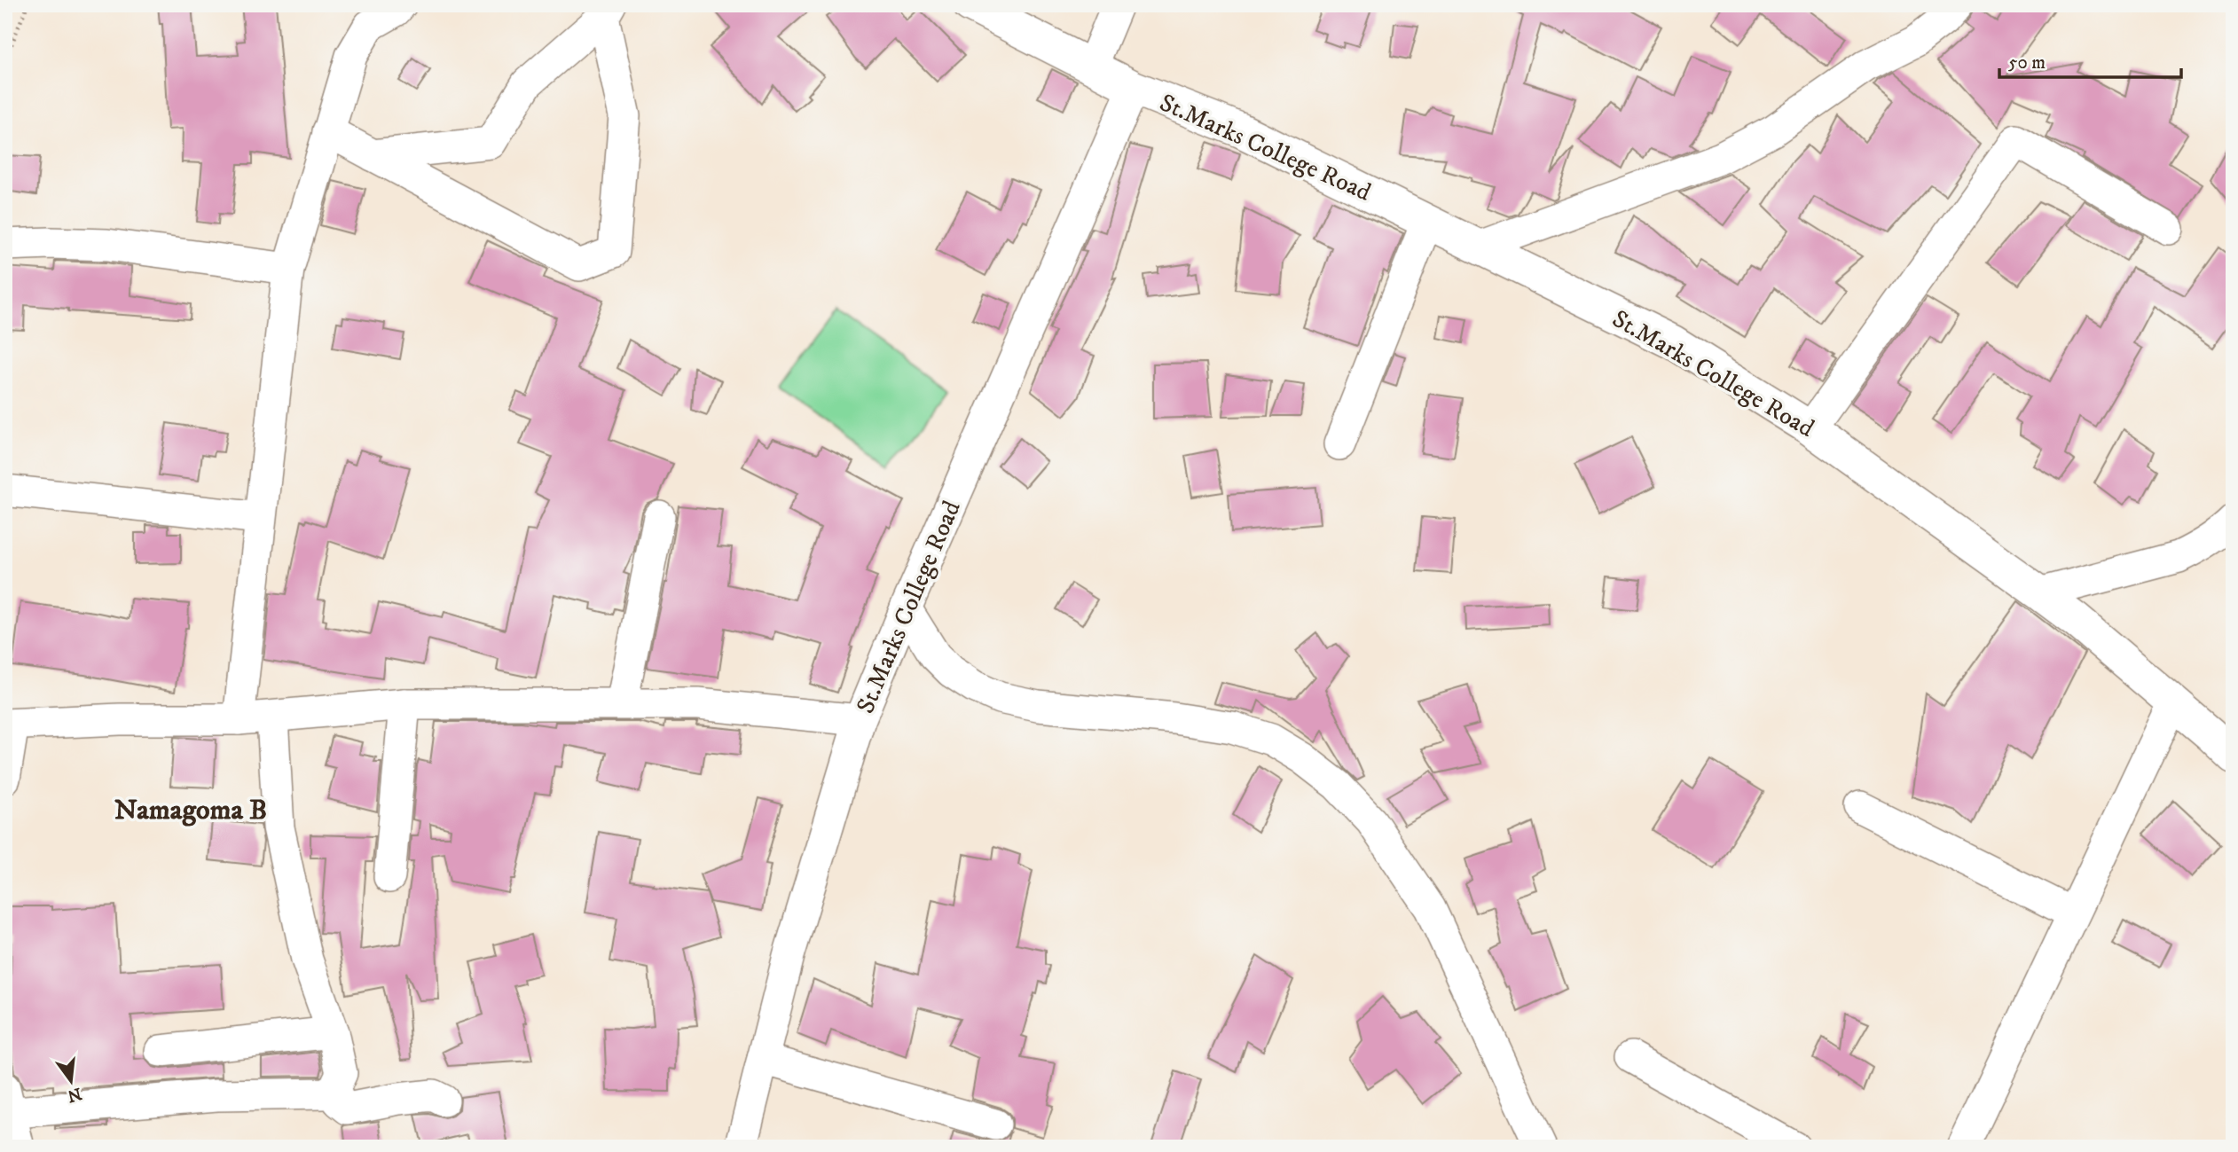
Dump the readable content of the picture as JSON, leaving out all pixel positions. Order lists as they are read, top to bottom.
{
  "streets": {
    "main road": ["St.Marks College Road"]
  },
  "districts": ["Namagoma B"],
  "scale_bar": "50 m",
  "north": "bottom"
}
